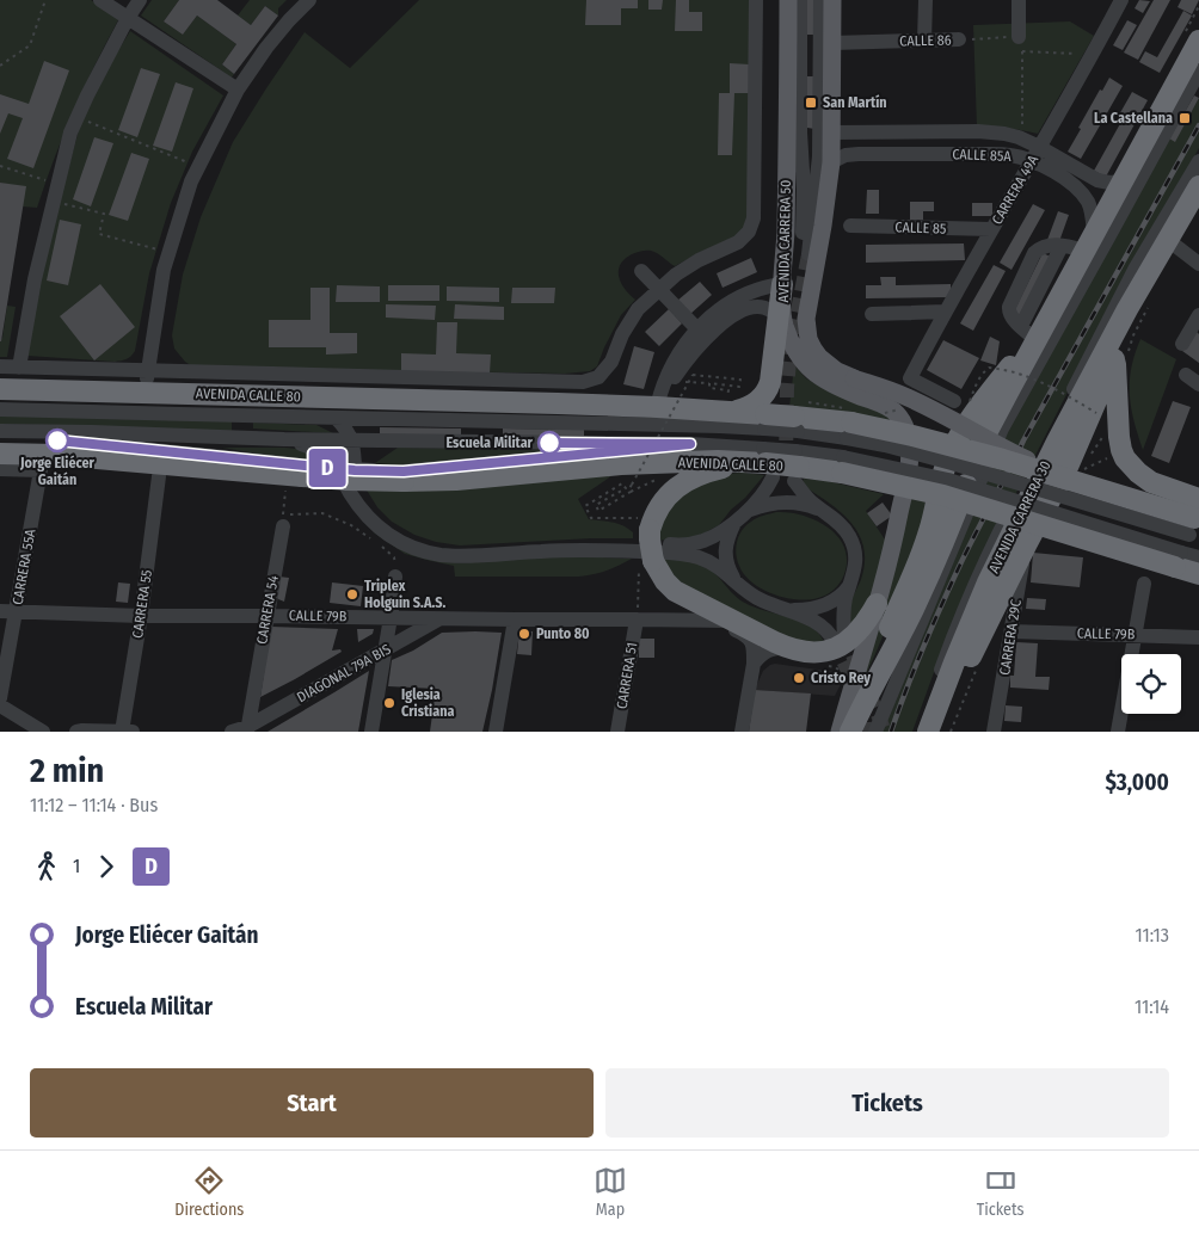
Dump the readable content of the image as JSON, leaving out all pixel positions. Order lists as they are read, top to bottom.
{
  "streets": {
    "highway": ["AVENIDA CALLE 80", "AVENIDA CARRERA 30"],
    "main road": ["AVENIDA CARRERA 50"],
    "street": [
      "CALLE 86",
      "CALLE 85A",
      "CARRERA 49A",
      "CALLE 85",
      "CARRERA 55A",
      "CARRERA 55",
      "CARRERA 54",
      "CALLE 79B",
      "CARRERA 29C",
      "DIAGONAL 79A BIS",
      "CARRERA 51"
    ]
  },
  "crossings": [
    ["CALLE 86", "CARRERA 49A"],
    ["CALLE 86", "AVENIDA CARRERA 50"],
    ["CALLE 85A", "CARRERA 49A"],
    ["CALLE 85A", "AVENIDA CARRERA 50"],
    ["CARRERA 49A", "CALLE 85"],
    ["AVENIDA CARRERA 50", "AVENIDA CALLE 80"],
    ["AVENIDA CARRERA 30", "CARRERA 29C"],
    ["CARRERA 55A", "CALLE 79B"],
    ["CARRERA 55", "CALLE 79B"],
    ["CARRERA 54", "CALLE 79B"],
    ["CARRERA 54", "DIAGONAL 79A BIS"],
    ["CALLE 79B", "CARRERA 29C"],
    ["CALLE 79B", "DIAGONAL 79A BIS"],
    ["CALLE 79B", "CARRERA 51"]
  ],
  "places": {
    "transit": ["San Martín", "La Castellana"],
    "other": [
      "Jorge Eliécer Gaitán",
      "Escuela Militar",
      "Triplex Holguin S.A.S.",
      "Punto 80",
      "Cristo Rey",
      "Iglesia Cristiana"
    ]
  },
  "lines": ["bus line D"],
  "page": {
    "on_map": "D",
    "heading": ["2 min", "11:12 – 11:14 · Bus", "$3,000"],
    "legs": ["1", "D"],
    "list": [
      {
        "name": "Jorge Eliécer Gaitán",
        "value": "11:13"
      },
      {
        "name": "Escuela Militar",
        "value": "11:14"
      }
    ],
    "buttons": ["Start", "Tickets"],
    "tabs": ["Directions", "Map", "Tickets"]
  }
}
